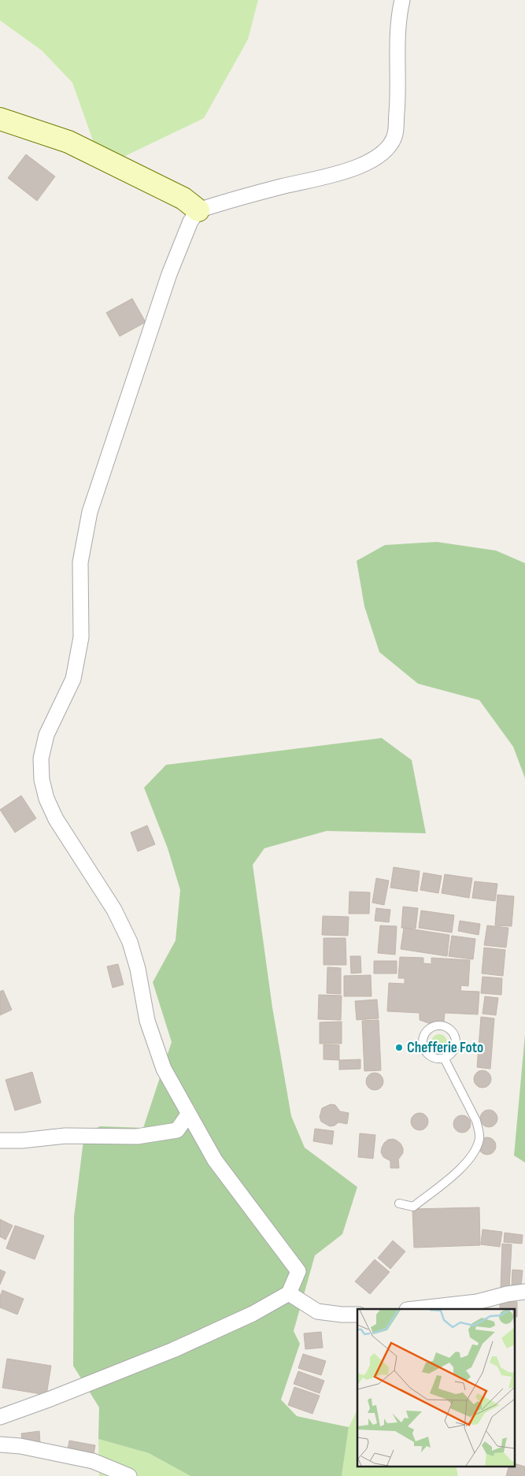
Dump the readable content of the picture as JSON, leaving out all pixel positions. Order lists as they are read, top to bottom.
{
  "places": ["Chefferie Foto"]
}
